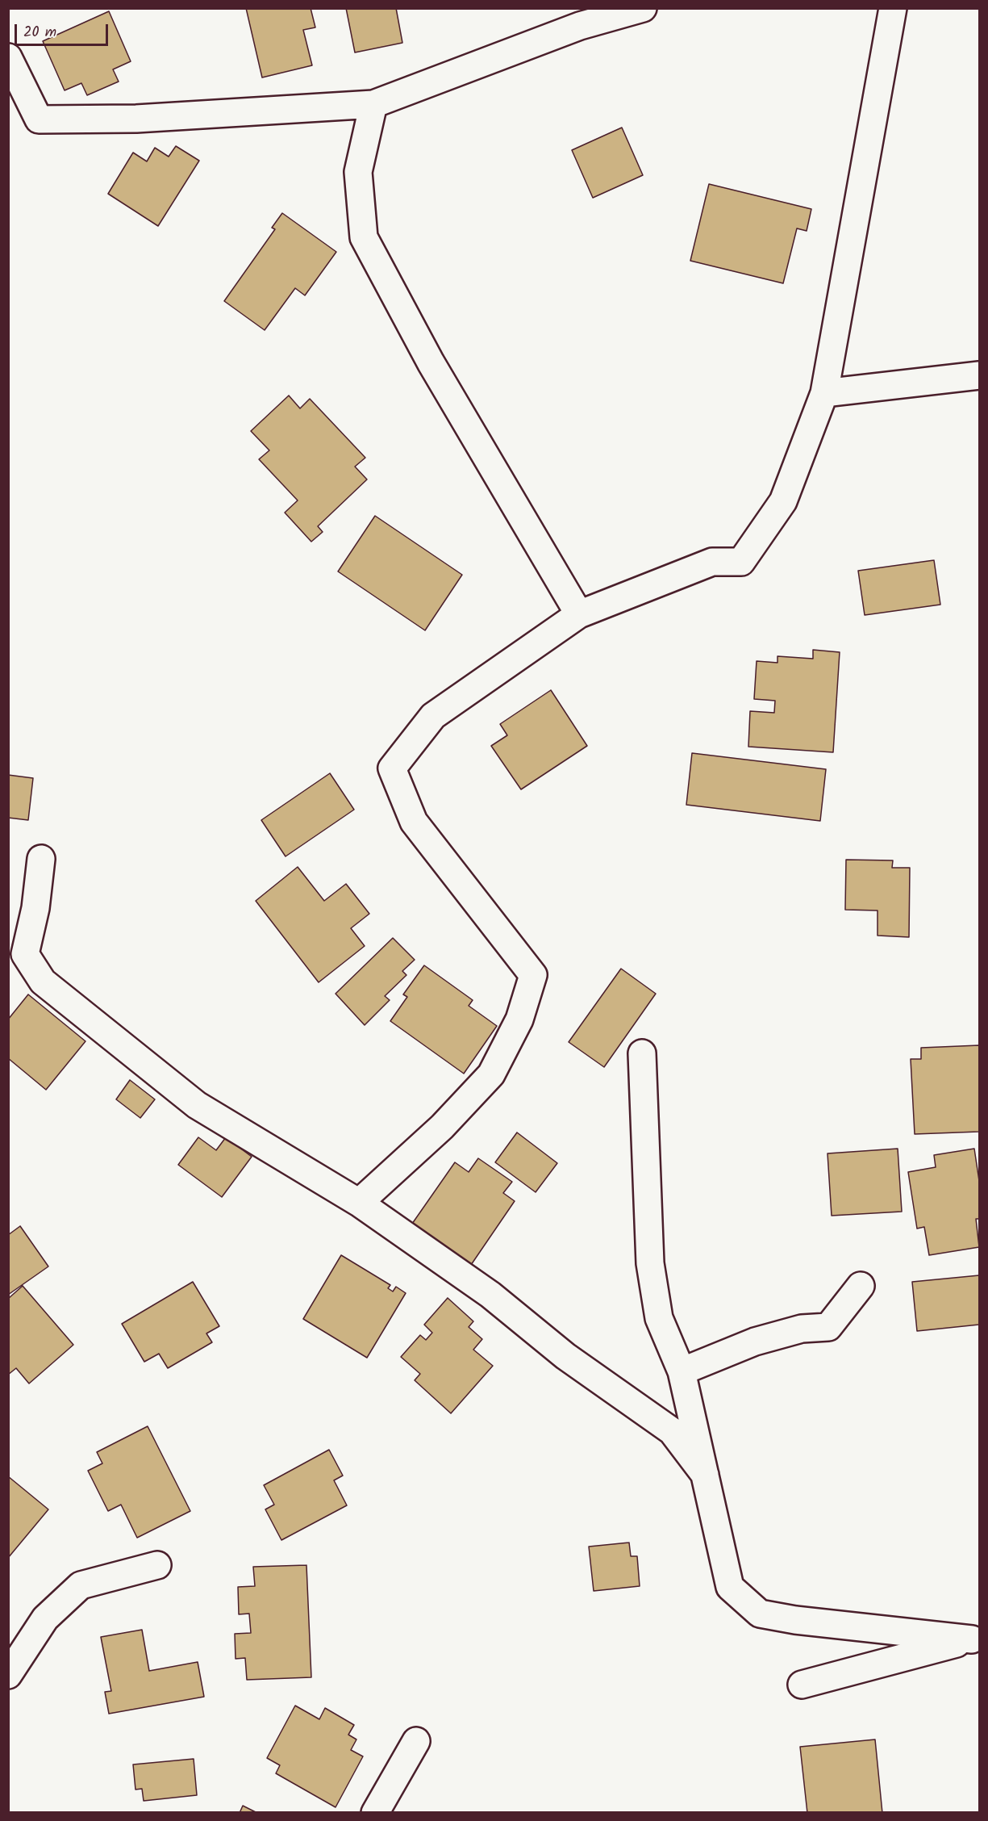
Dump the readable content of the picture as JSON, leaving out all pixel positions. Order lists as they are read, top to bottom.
{
  "scale_bar": "20 m"
}
